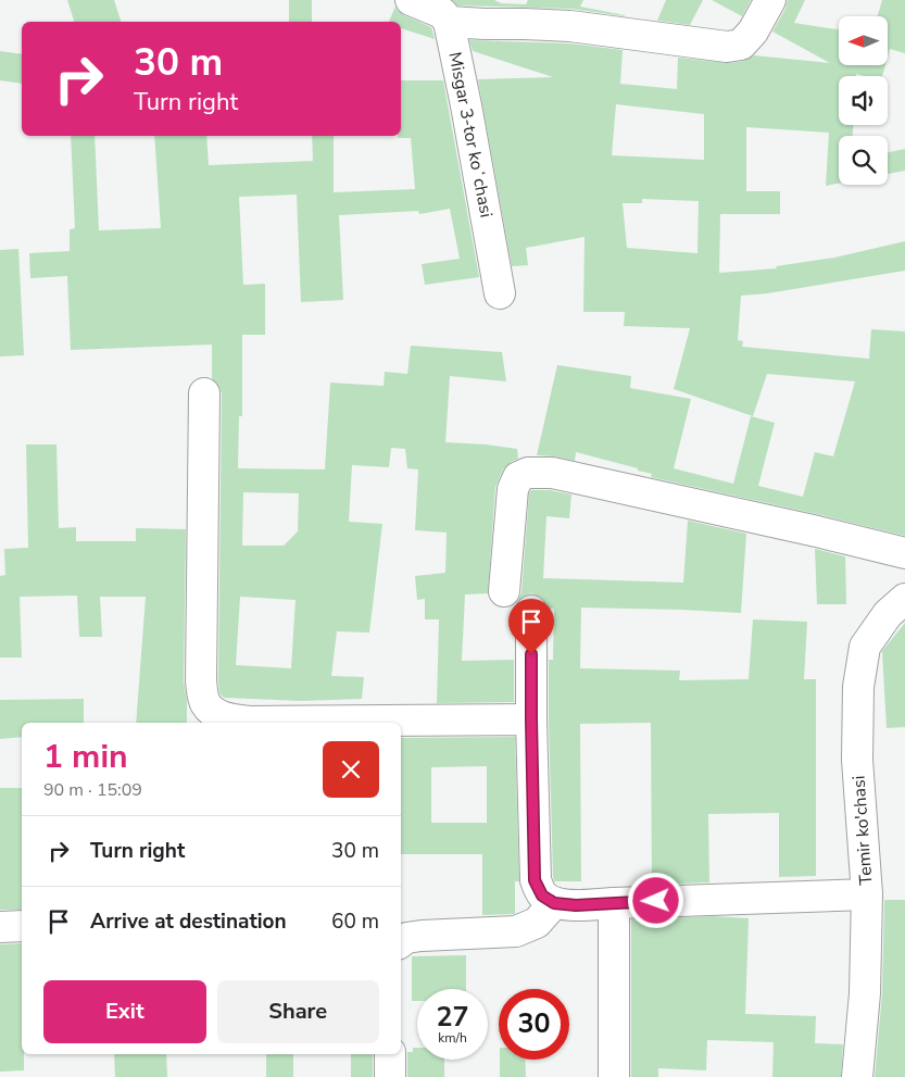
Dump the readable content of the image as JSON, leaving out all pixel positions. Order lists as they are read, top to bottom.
{
  "streets": {
    "street": ["Misgar 3-tor koʻchasi", "Temir ko'chasi"]
  },
  "north": "left",
  "page": {
    "turn": ["30 m", "Turn right"],
    "heading": ["1 min", "90 m · 15:09"],
    "list": [
      {
        "name": "Turn right",
        "value": "30 m"
      },
      {
        "name": "Arrive at destination",
        "value": "60 m"
      }
    ],
    "buttons": ["Exit", "Share"],
    "speed": "27 km/h",
    "limit": "30"
  }
}
